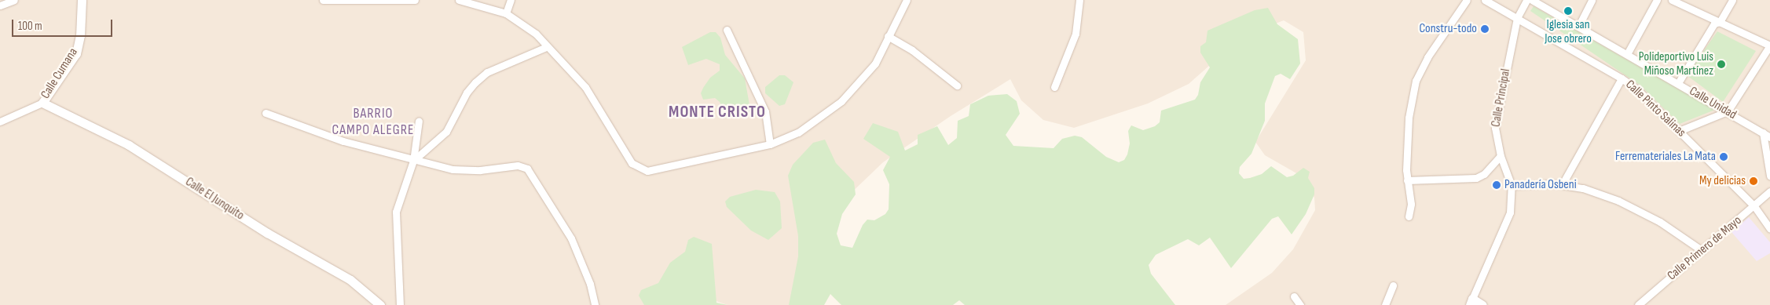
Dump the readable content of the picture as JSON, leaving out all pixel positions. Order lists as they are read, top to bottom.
{
  "streets": {
    "street": [
      "Calle Cumana",
      "Calle Principal",
      "Calle Unidad",
      "Calle Pinto Salinas",
      "Calle El Junquito",
      "Calle Primero de Mayo"
    ]
  },
  "crossings": [
    ["Calle Cumana", "Calle El Junquito"],
    ["Calle Principal", "Calle Pinto Salinas"],
    ["Calle Pinto Salinas", "Calle Primero de Mayo"]
  ],
  "districts": ["MONTE CRISTO", "BARRIO CAMPO ALEGRE"],
  "places": [
    "Iglesia san Jose obrero",
    "Constru-todo",
    "Polideportivo Luis Miñoso Martínez",
    "Ferremateriales La Mata",
    "My delicias",
    "Panadería Osbeni"
  ],
  "scale_bar": "100 m"
}
